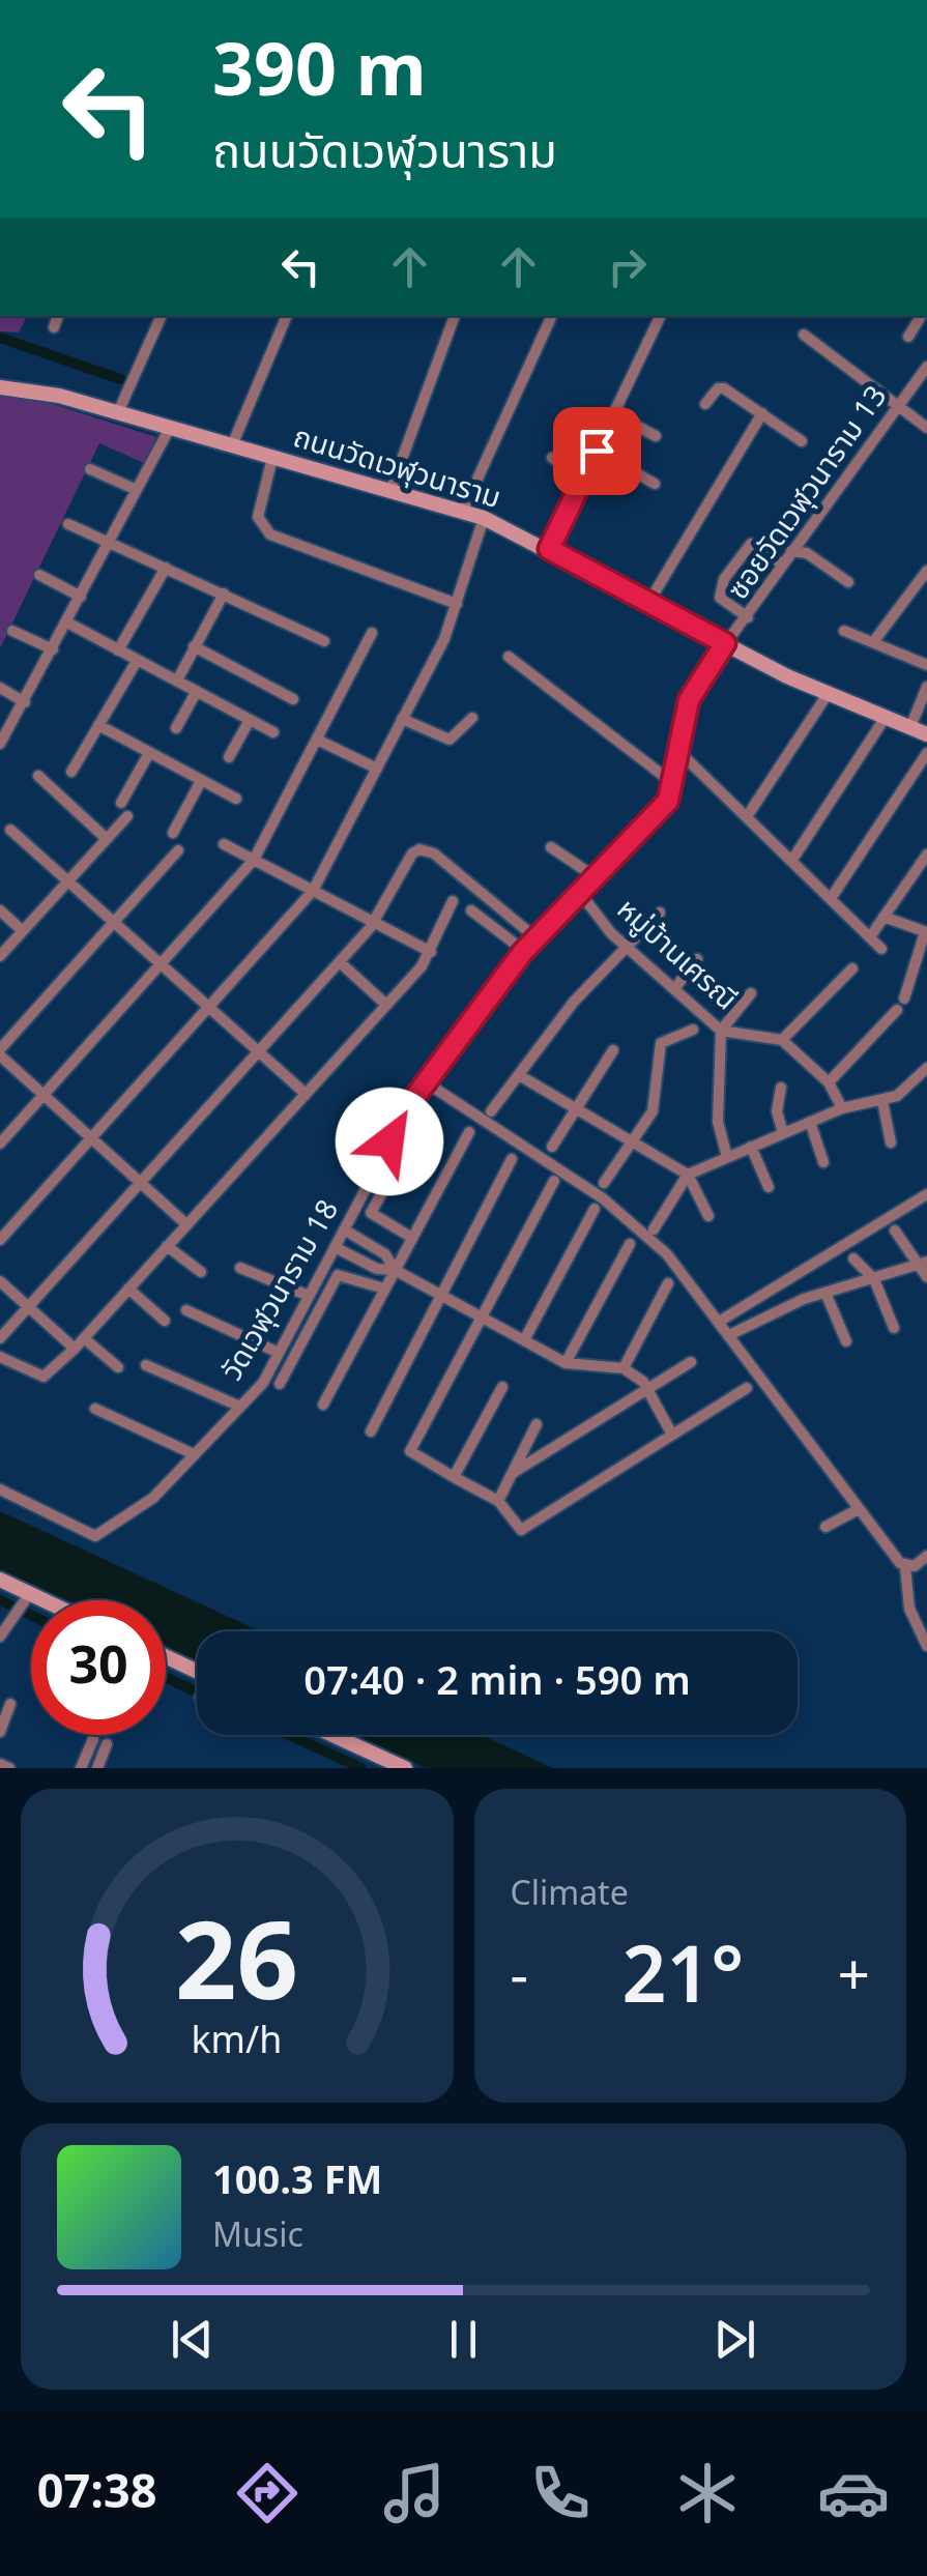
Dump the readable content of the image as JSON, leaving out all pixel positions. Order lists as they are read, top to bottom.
{
  "streets": {
    "street": [
      "ถนนวัดเวฬุวนาราม",
      "ซอยวัดเวฬุวนาราม 13",
      "หมู่บ้านเศรณี",
      "วัดเวฬุวนาราม 18"
    ]
  },
  "crossings": [
    ["ถนนวัดเวฬุวนาราม", "ซอยวัดเวฬุวนาราม 13"],
    ["ถนนวัดเวฬุวนาราม", "วัดเวฬุวนาราม 18"],
    ["ซอยวัดเวฬุวนาราม 13", "วัดเวฬุวนาราม 18"],
    ["หมู่บ้านเศรณี", "วัดเวฬุวนาราม 18"]
  ],
  "page": {
    "turn": ["390 m", "ถนนวัดเวฬุวนาราม"],
    "limit": "30",
    "trip": "07:40 · 2 min · 590 m",
    "tile": "Climate",
    "heat": ["−", "21°", "+"],
    "song": ["100.3 FM", "Music"],
    "tabs": "07:38",
    "gauge": ["26", "km/h"]
  }
}
